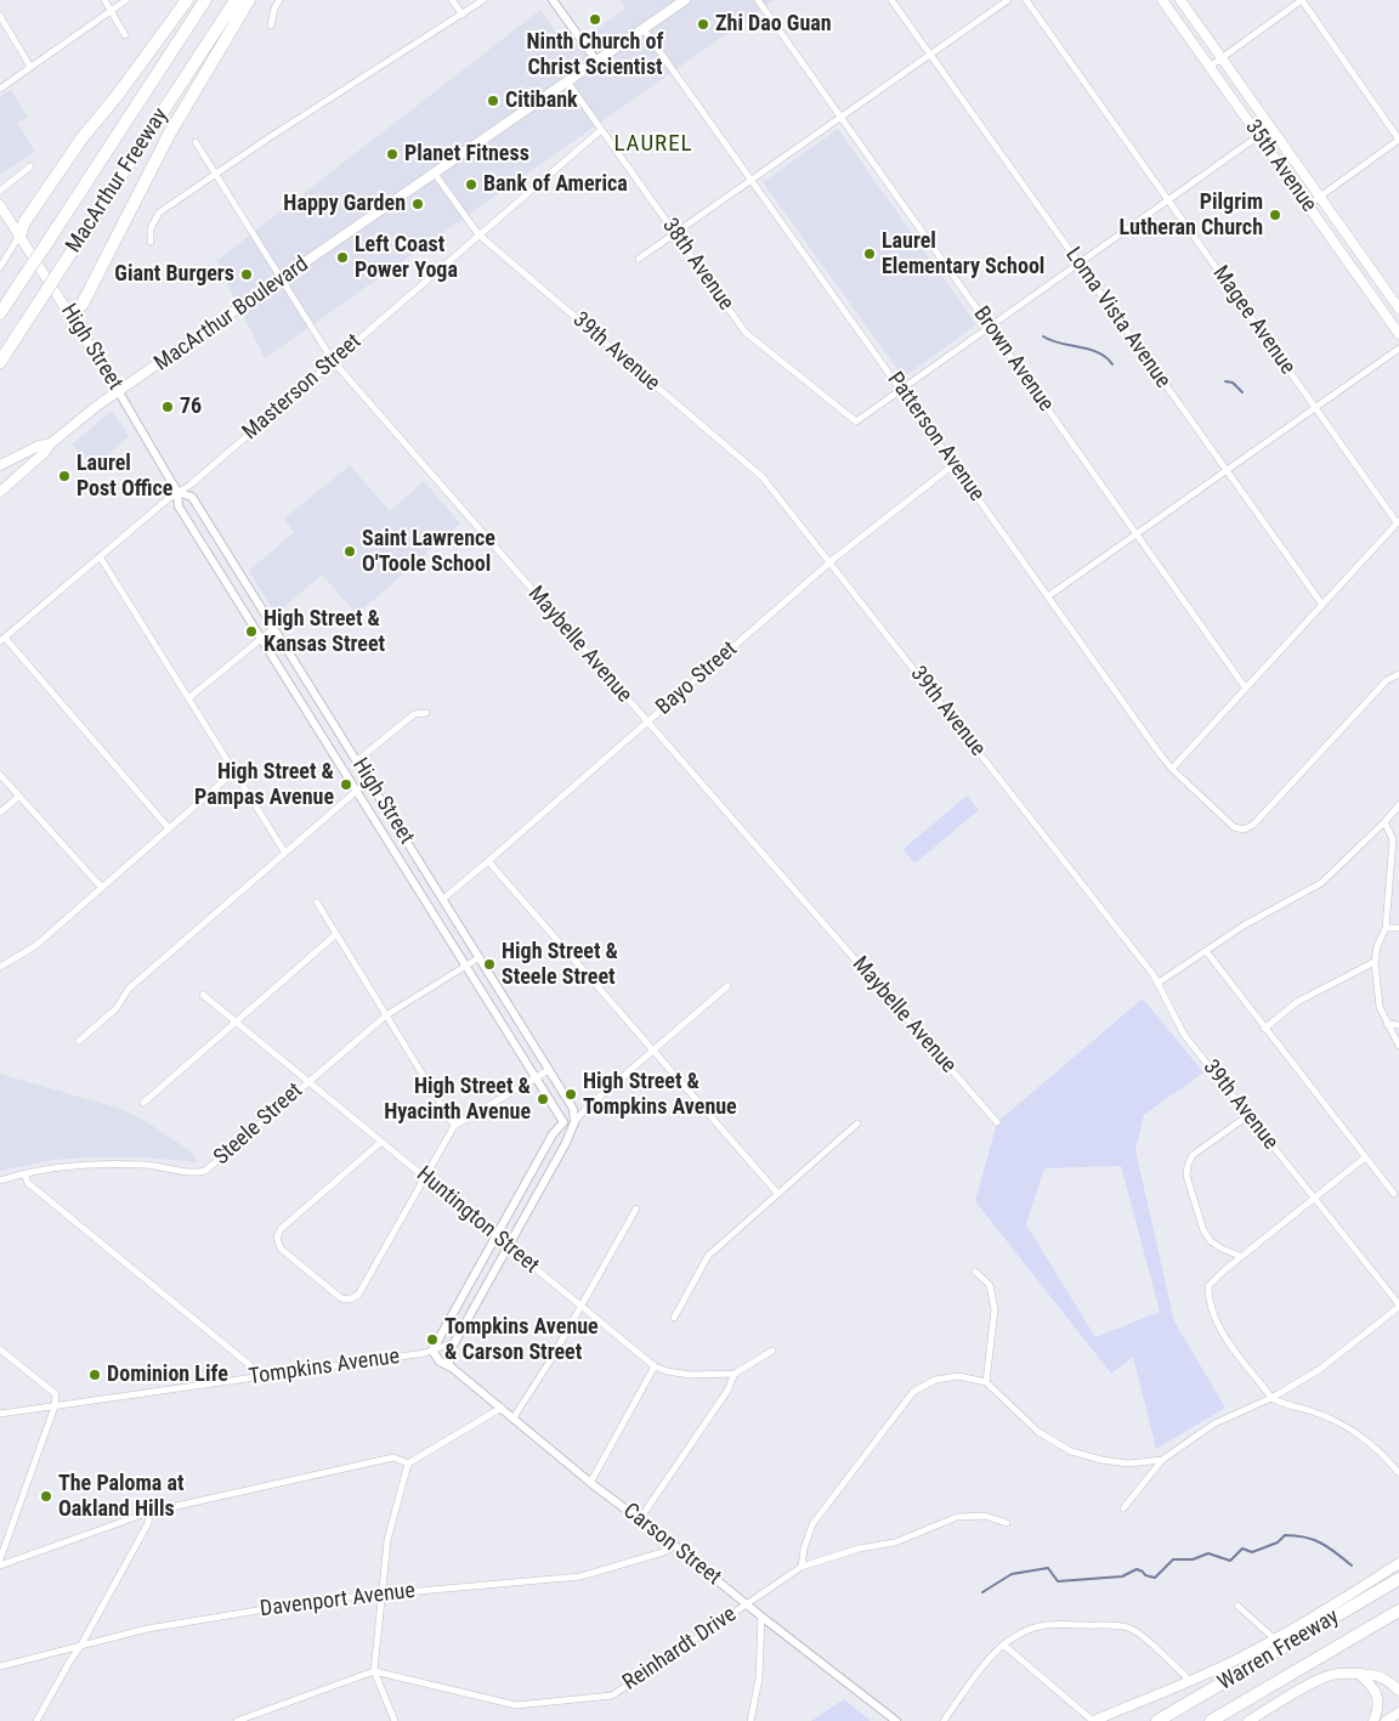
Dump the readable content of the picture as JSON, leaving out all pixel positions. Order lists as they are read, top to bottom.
{
  "streets": {
    "highway": ["MacArthur Freeway", "Warren Freeway"],
    "main road": ["35th Avenue", "MacArthur Boulevard", "High Street"],
    "street": [
      "38th Avenue",
      "Loma Vista Avenue",
      "Magee Avenue",
      "39th Avenue",
      "Brown Avenue",
      "Masterson Street",
      "Patterson Avenue",
      "Maybelle Avenue",
      "Bayo Street",
      "Steele Street",
      "Huntington Street",
      "Tompkins Avenue",
      "Carson Street",
      "Davenport Avenue",
      "Reinhardt Drive"
    ]
  },
  "crossings": [
    ["38th Avenue", "MacArthur Boulevard"],
    ["38th Avenue", "Masterson Street"],
    ["38th Avenue", "Patterson Avenue"],
    ["MacArthur Boulevard", "High Street"],
    ["MacArthur Boulevard", "39th Avenue"],
    ["MacArthur Boulevard", "Patterson Avenue"],
    ["MacArthur Boulevard", "Maybelle Avenue"],
    ["High Street", "Masterson Street"],
    ["High Street", "Bayo Street"],
    ["High Street", "Steele Street"],
    ["39th Avenue", "Masterson Street"],
    ["39th Avenue", "Bayo Street"],
    ["Masterson Street", "Maybelle Avenue"],
    ["Patterson Avenue", "Bayo Street"],
    ["Maybelle Avenue", "Bayo Street"],
    ["Steele Street", "Huntington Street"],
    ["Carson Street", "Davenport Avenue"],
    ["Carson Street", "Reinhardt Drive"]
  ],
  "districts": ["LAUREL"],
  "places": [
    "Ninth Church of Christ Scientist",
    "Zhi Dao Guan",
    "Citibank",
    "Planet Fitness",
    "Bank of America",
    "Happy Garden",
    "Pilgrim Lutheran Church",
    "Laurel Elementary School",
    "Left Coast Power Yoga",
    "Giant Burgers",
    "76",
    "Laurel Post Office",
    "Saint Lawrence O'Toole School",
    "High Street & Kansas Street",
    "High Street & Pampas Avenue",
    "High Street & Steele Street",
    "High Street & Tompkins Avenue",
    "High Street & Hyacinth Avenue",
    "Tompkins Avenue & Carson Street",
    "Dominion Life",
    "The Paloma at Oakland Hills"
  ]
}
